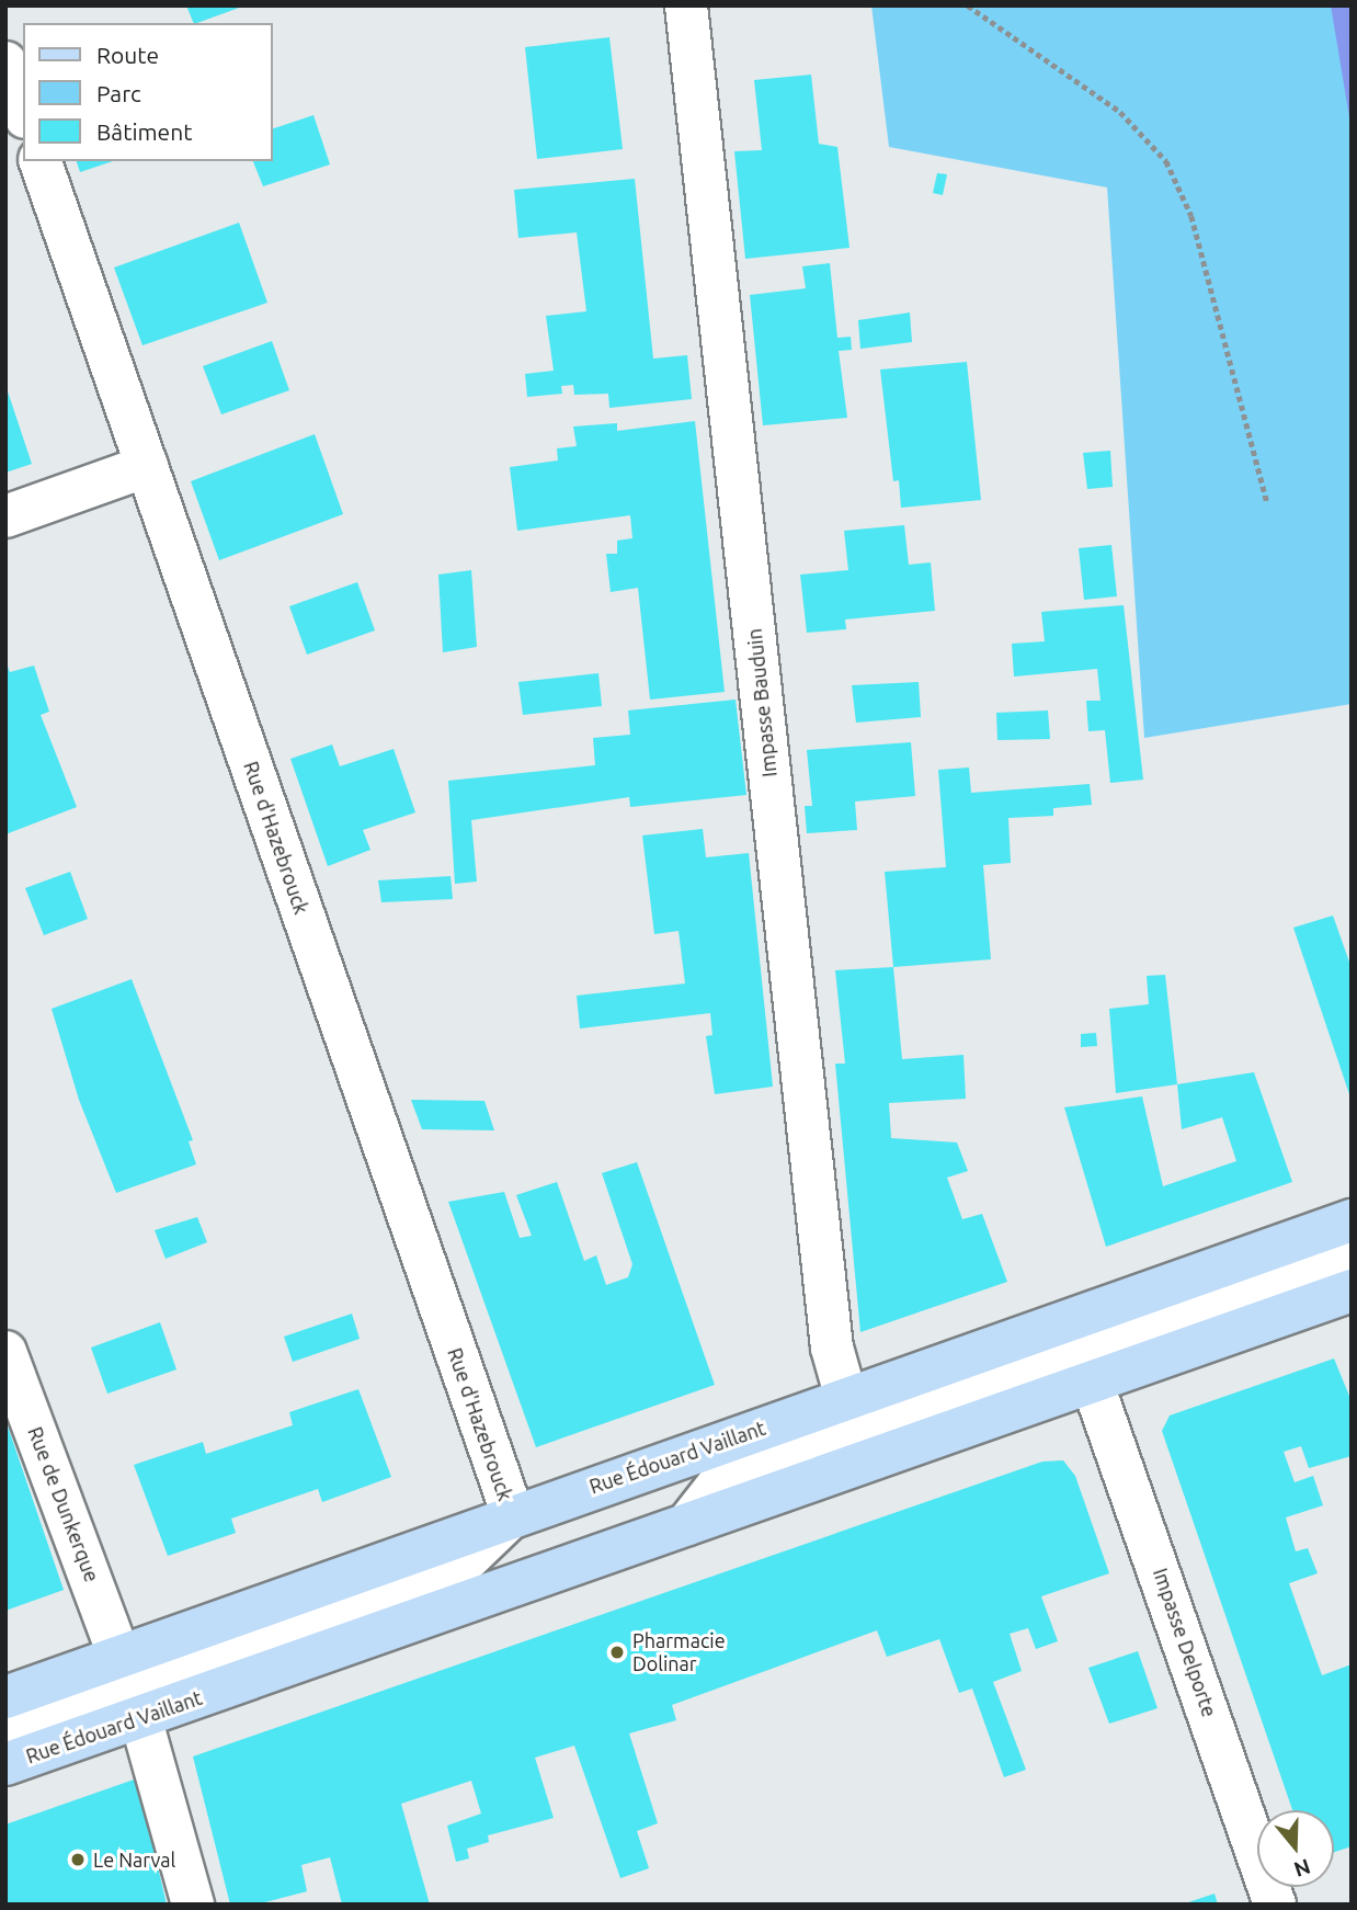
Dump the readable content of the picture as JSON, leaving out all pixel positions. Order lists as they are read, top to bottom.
{
  "streets": {
    "main road": ["Rue Édouard Vaillant"],
    "street": [
      "Impasse Bauduin",
      "Rue d'Hazebrouck",
      "Rue de Dunkerque",
      "Impasse Delporte"
    ]
  },
  "crossings": [
    ["Impasse Bauduin", "Rue Édouard Vaillant"],
    ["Rue d'Hazebrouck", "Rue Édouard Vaillant"],
    ["Rue Édouard Vaillant", "Rue de Dunkerque"],
    ["Rue Édouard Vaillant", "Impasse Delporte"]
  ],
  "places": ["Pharmacie Dolinar", "Le Narval"],
  "legend": ["Route", "Parc", "Bâtiment"],
  "north": "bottom"
}
